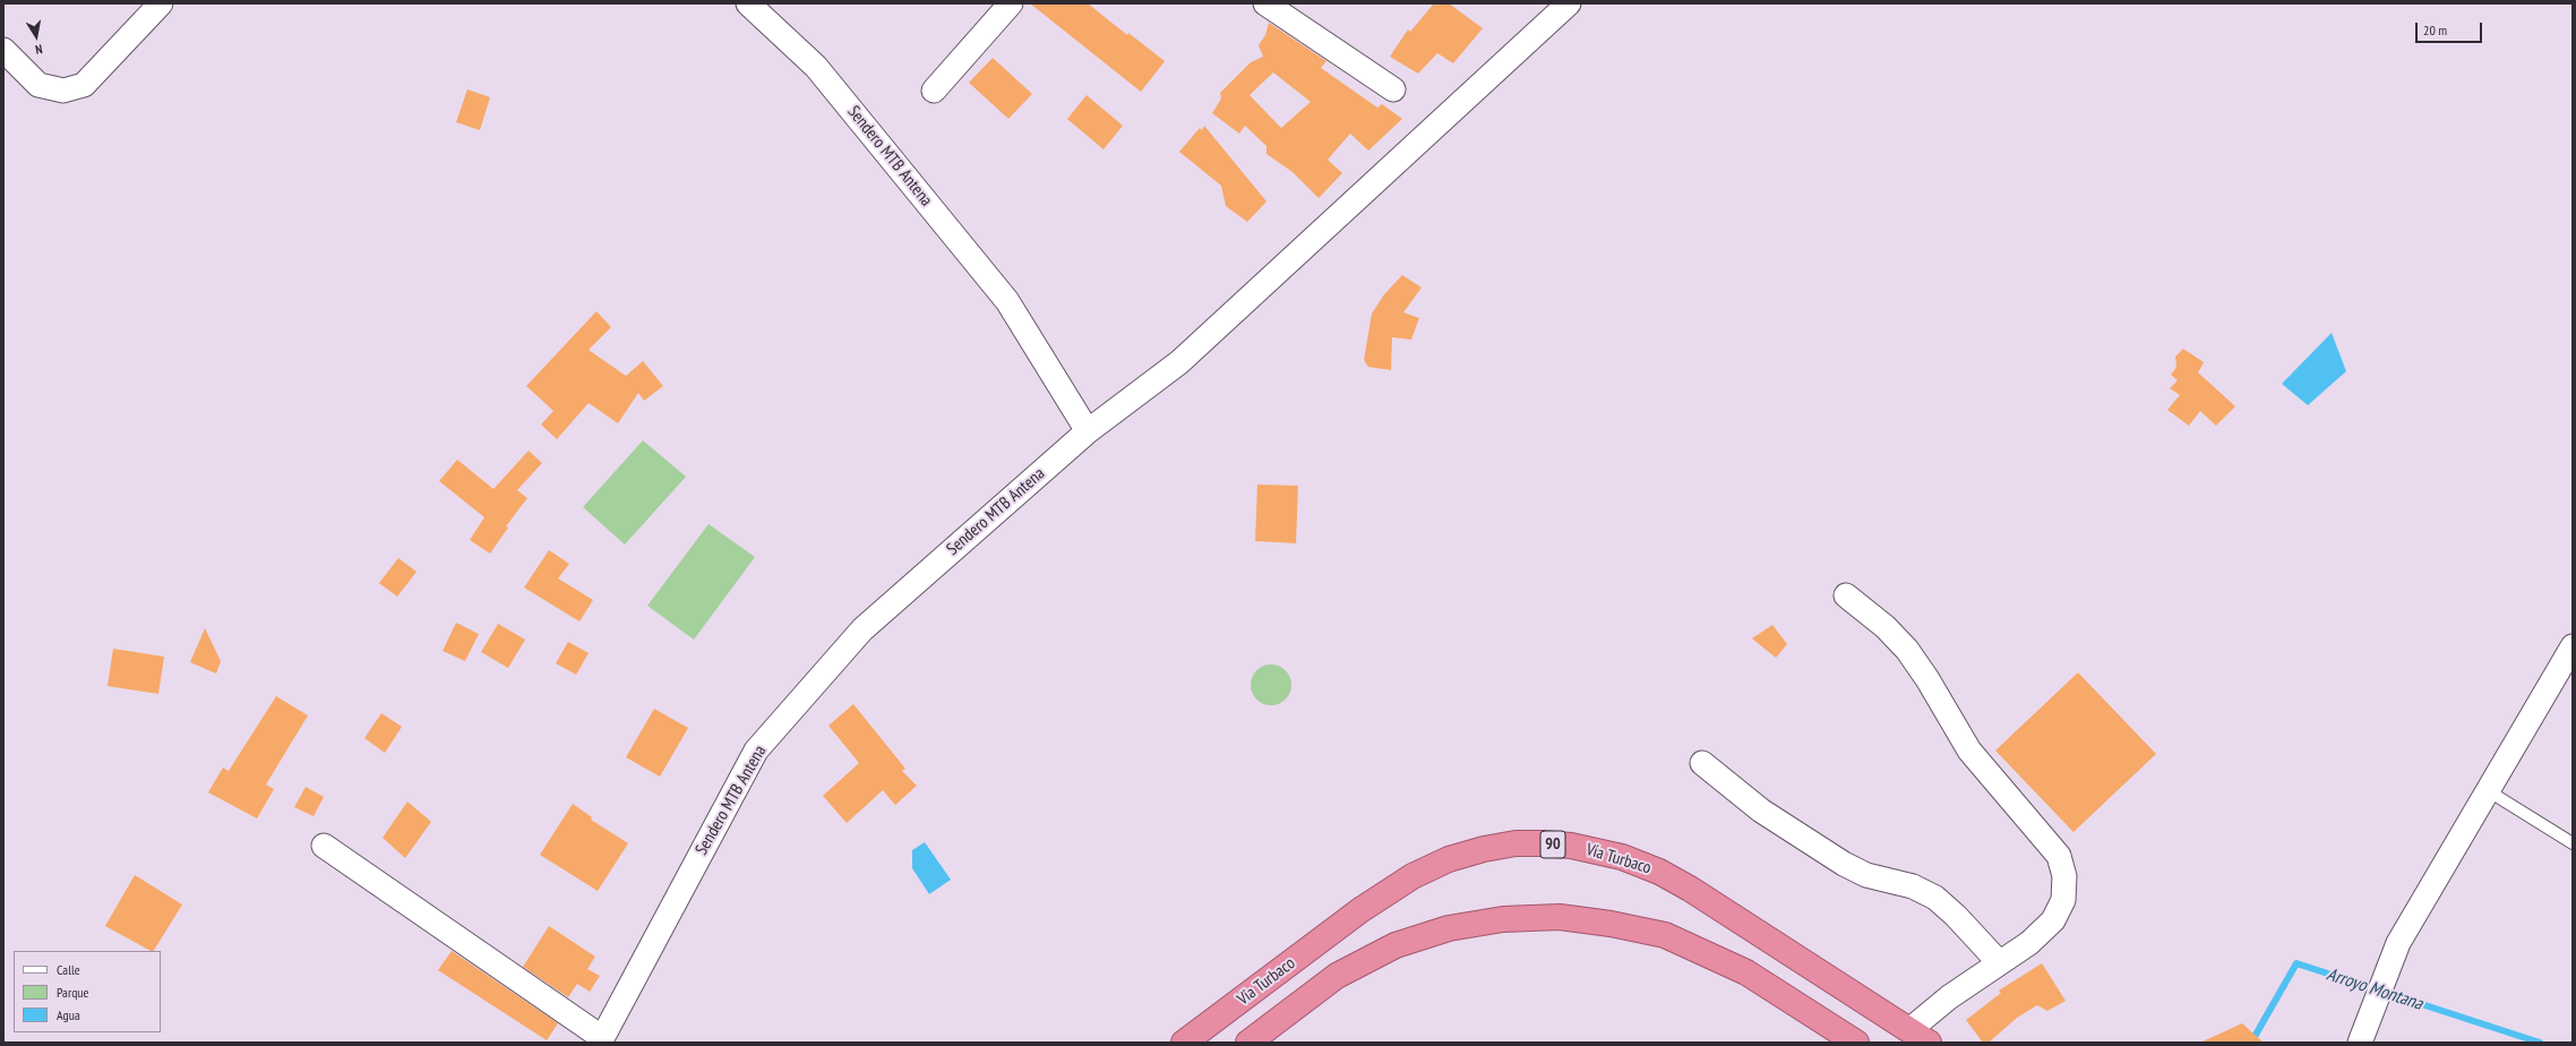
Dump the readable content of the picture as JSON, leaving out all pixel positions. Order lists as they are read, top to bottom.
{
  "streets": {
    "highway": ["90", "Vía Turbaco"],
    "street": ["Sendero MTB Antena"]
  },
  "water": ["Arroyo Montana"],
  "legend": ["Calle", "Parque", "Agua"],
  "scale_bar": "20 m",
  "north": "bottom"
}
